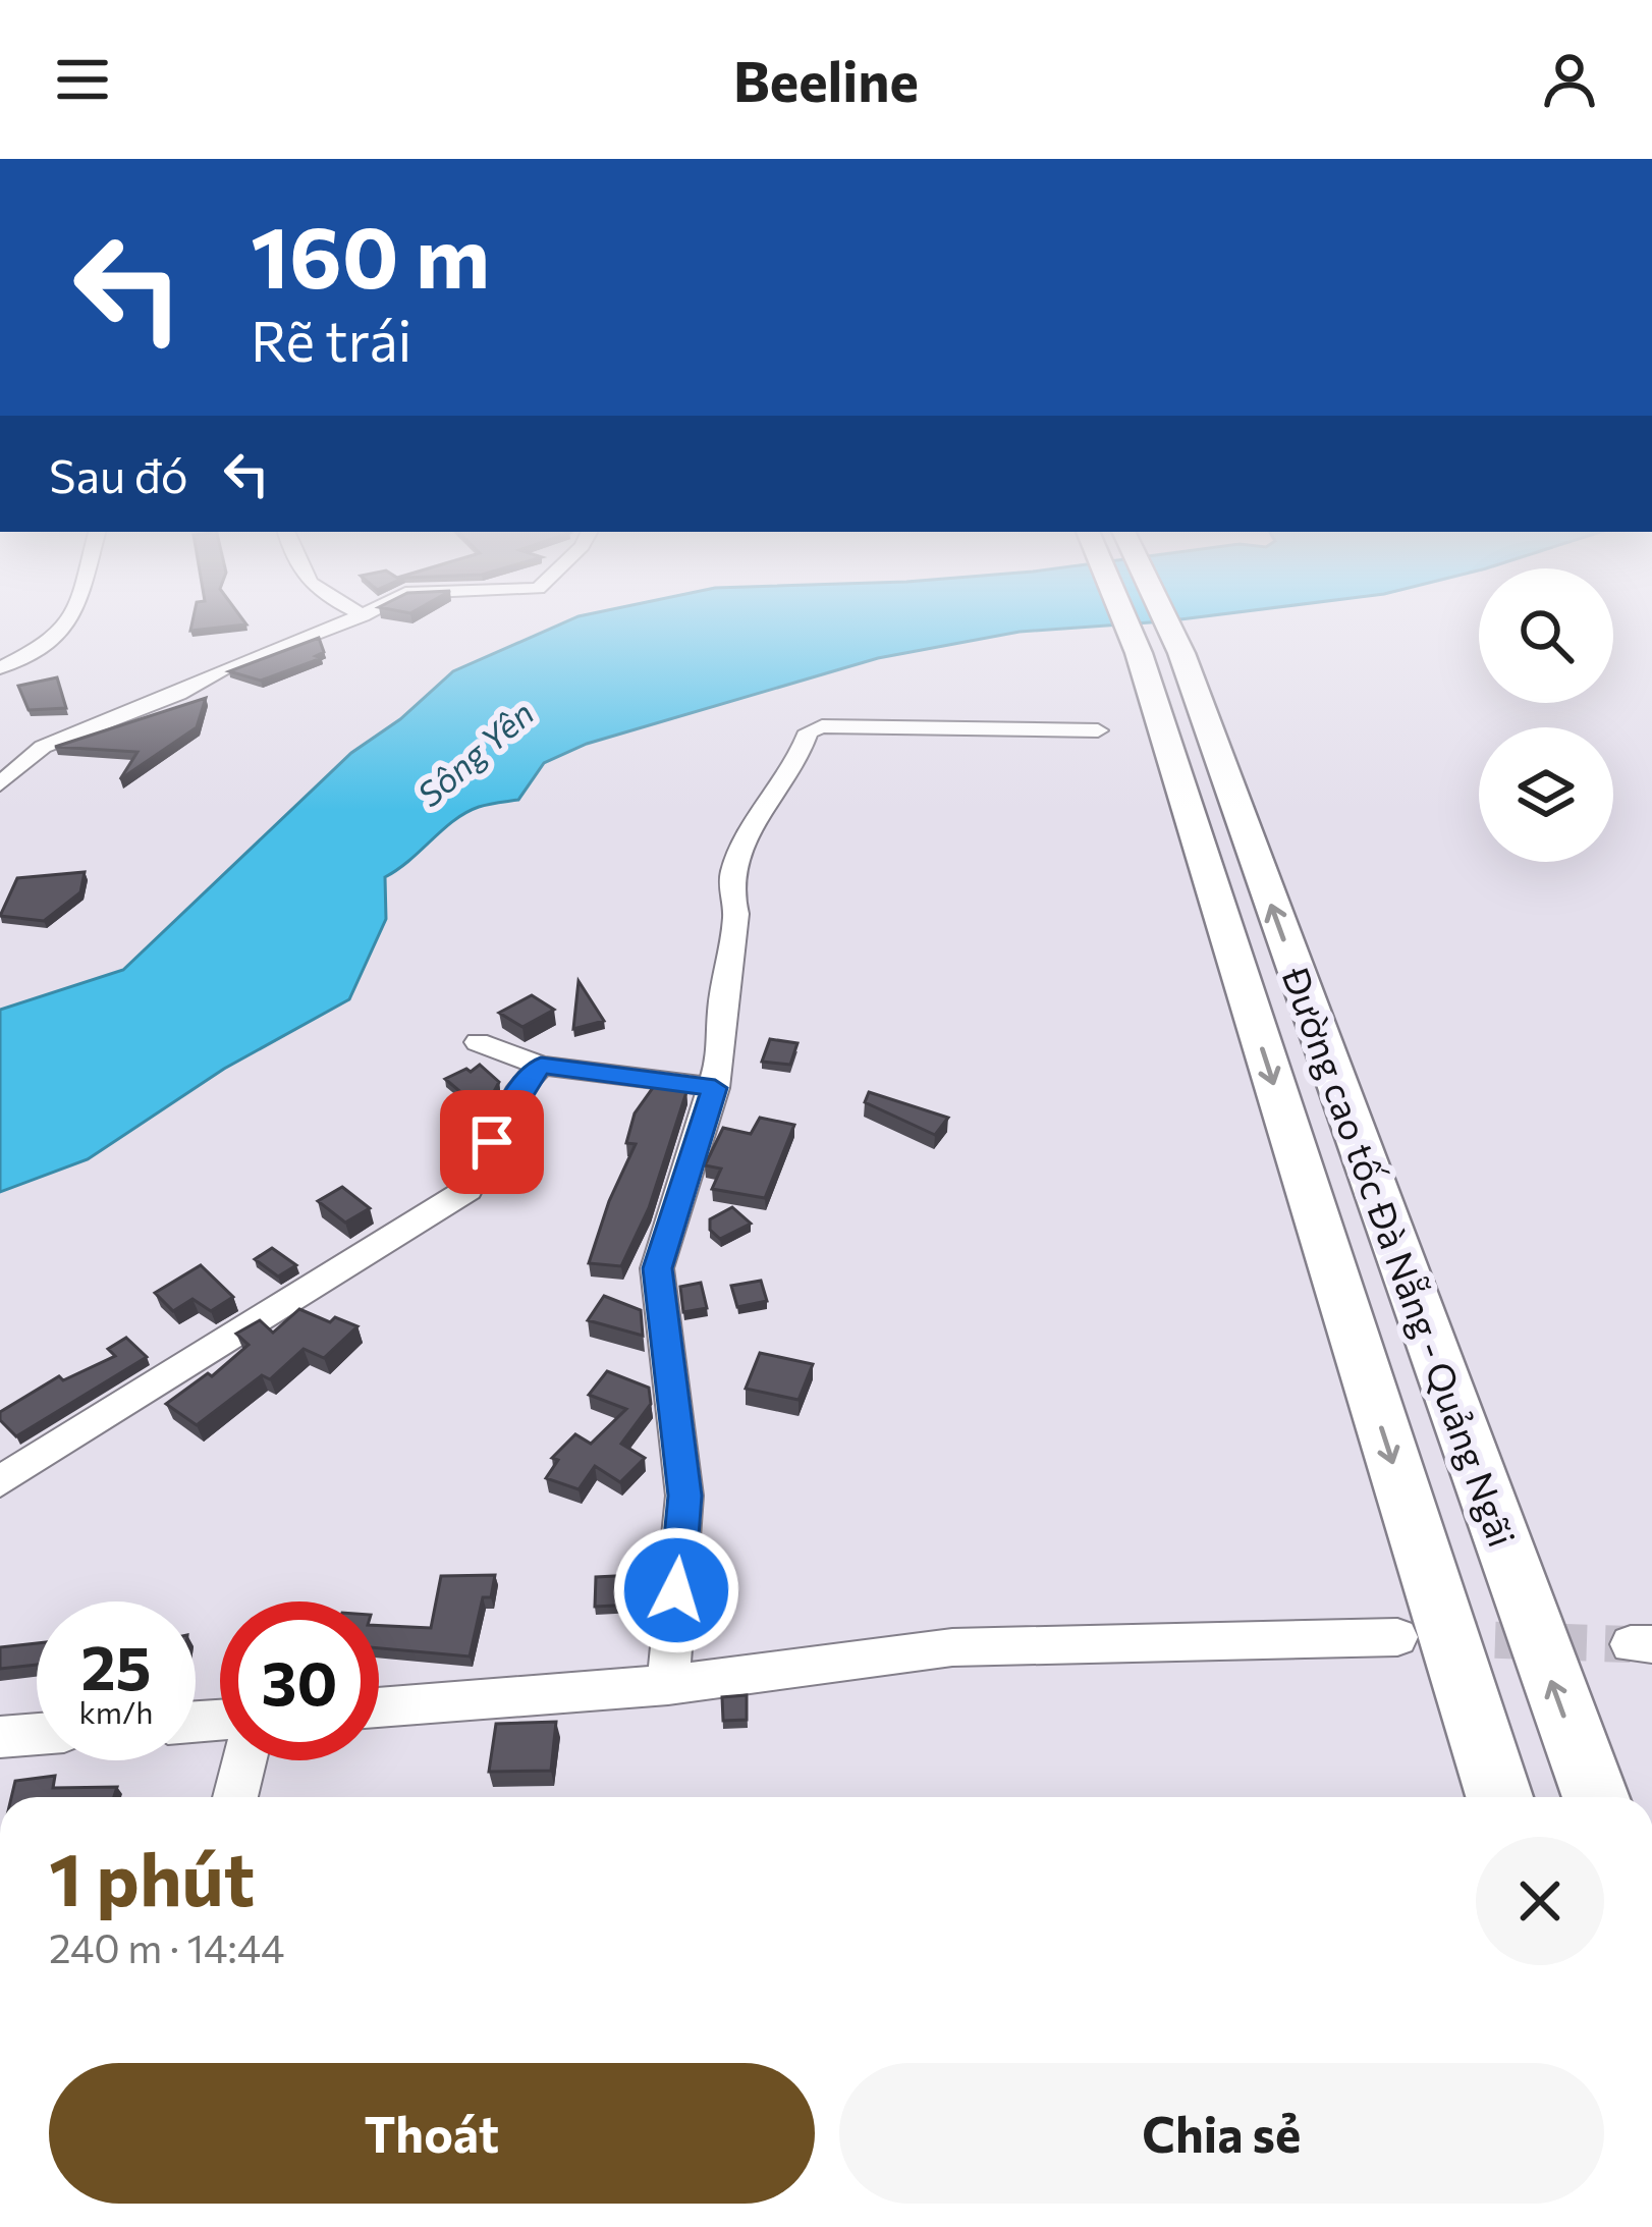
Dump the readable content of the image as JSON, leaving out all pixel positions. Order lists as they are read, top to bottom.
{
  "streets": {
    "highway": ["Đường cao tốc Đà Nẵng - Quảng Ngãi"]
  },
  "water": ["Sông Yên"],
  "page": {
    "header": "Beeline",
    "turn": ["160 m", "Rẽ trái"],
    "then": "Sau đó",
    "speed": "25 km/h",
    "limit": "30",
    "heading": ["1 phút", "240 m · 14:44"],
    "buttons": ["Thoát", "Chia sẻ"]
  }
}
